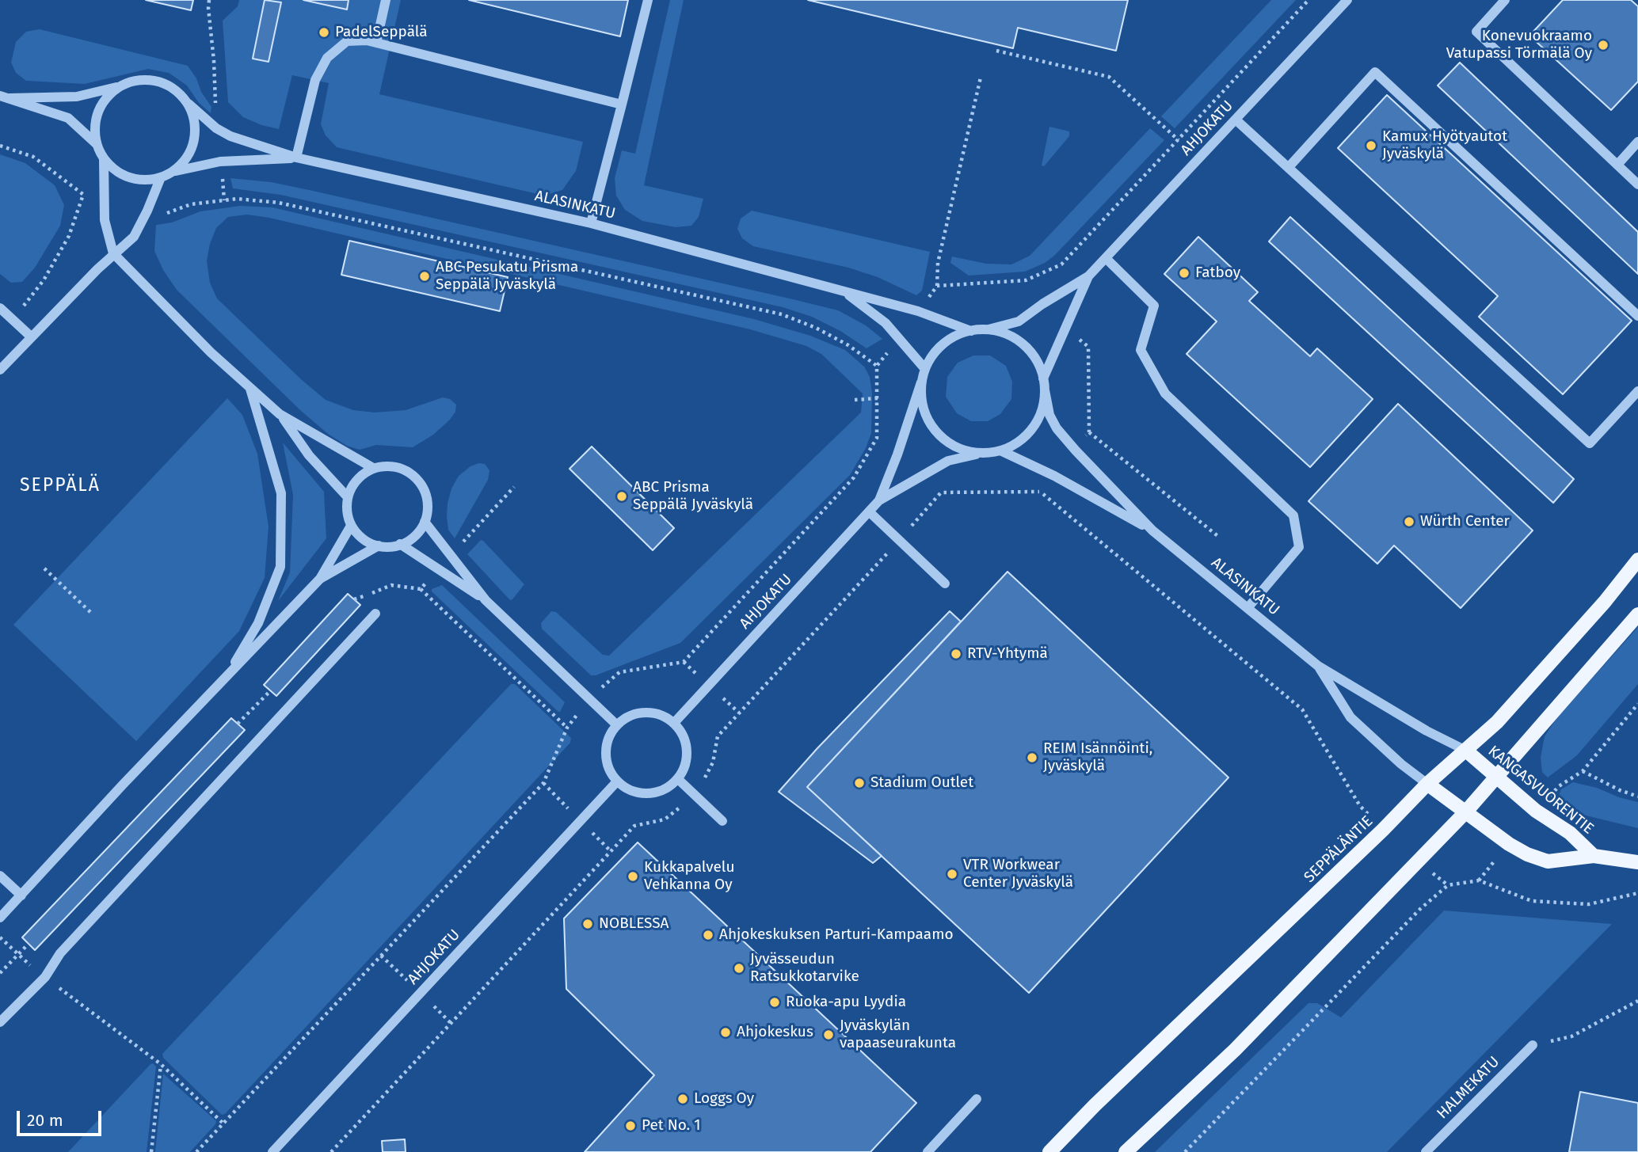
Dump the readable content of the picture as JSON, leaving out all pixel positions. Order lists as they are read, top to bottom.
{
  "streets": {
    "main road": ["KANGASVUORENTIE", "SEPPÄLÄNTIE"],
    "street": ["AHJOKATU", "ALASINKATU", "HALMEKATU"]
  },
  "crossings": [
    ["AHJOKATU", "ALASINKATU"],
    ["ALASINKATU", "KANGASVUORENTIE"],
    ["ALASINKATU", "SEPPÄLÄNTIE"],
    ["KANGASVUORENTIE", "SEPPÄLÄNTIE"]
  ],
  "districts": ["SEPPÄLÄ"],
  "places": [
    "PadelSeppälä",
    "Konevuokraamo Vatupassi Törmälä Oy",
    "Kamux Hyötyautot Jyväskylä",
    "Fatboy",
    "ABC Pesukatu Prisma Seppälä Jyväskylä",
    "ABC Prisma Seppälä Jyväskylä",
    "Würth Center",
    "RTV-Yhtymä",
    "REIM Isännöinti, Jyväskylä",
    "Stadium Outlet",
    "VTR Workwear Center Jyväskylä",
    "Kukkapalvelu Vehkanna Oy",
    "NOBLESSA",
    "Ahjokeskuksen Parturi-Kampaamo",
    "Jyvässeudun Ratsukkotarvike",
    "Ruoka-apu Lyydia",
    "Ahjokeskus",
    "Jyväskylän vapaaseurakunta",
    "Loggs Oy",
    "Pet No. 1"
  ],
  "scale_bar": "20 m"
}
